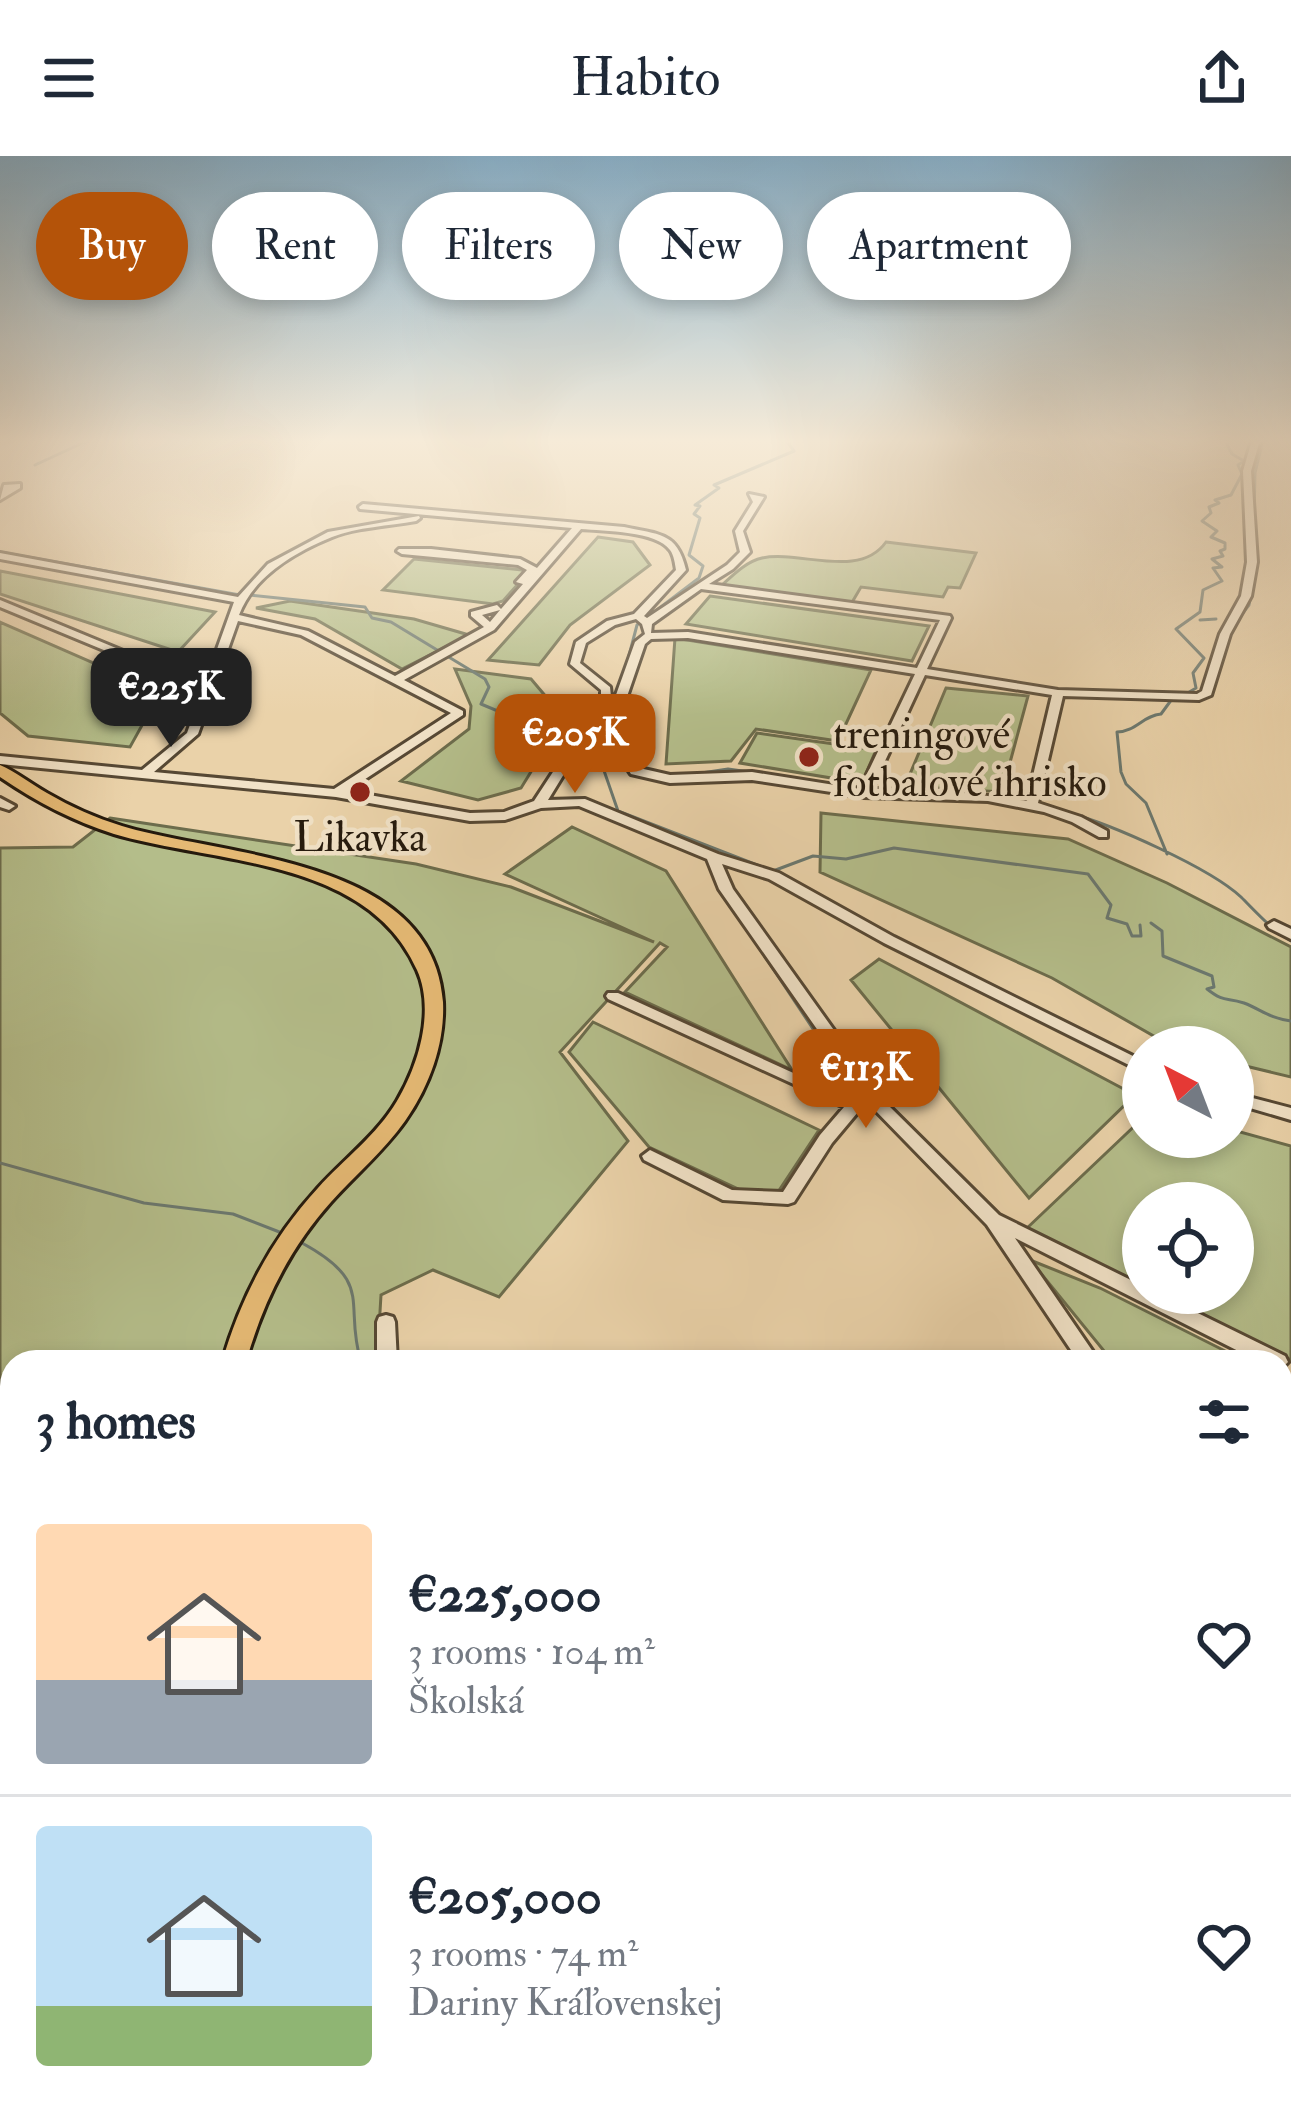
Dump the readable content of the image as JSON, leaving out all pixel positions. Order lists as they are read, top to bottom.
{
  "places": ["treningové fotbalové ihrisko", "Likavka"],
  "north": "top left",
  "page": {
    "header": "Habito",
    "chip": [
      "Buy",
      "Rent",
      "Filters",
      "New",
      "Apartment"
    ],
    "price": ["€225K", "€205K", "€113K"],
    "heading": "3 homes",
    "list": [
      {
        "name": "€225,000",
        "note": "3 rooms · 104 m² · Školská"
      },
      {
        "name": "€205,000",
        "note": "3 rooms · 74 m² · Dariny Kráľovenskej"
      }
    ]
  }
}
